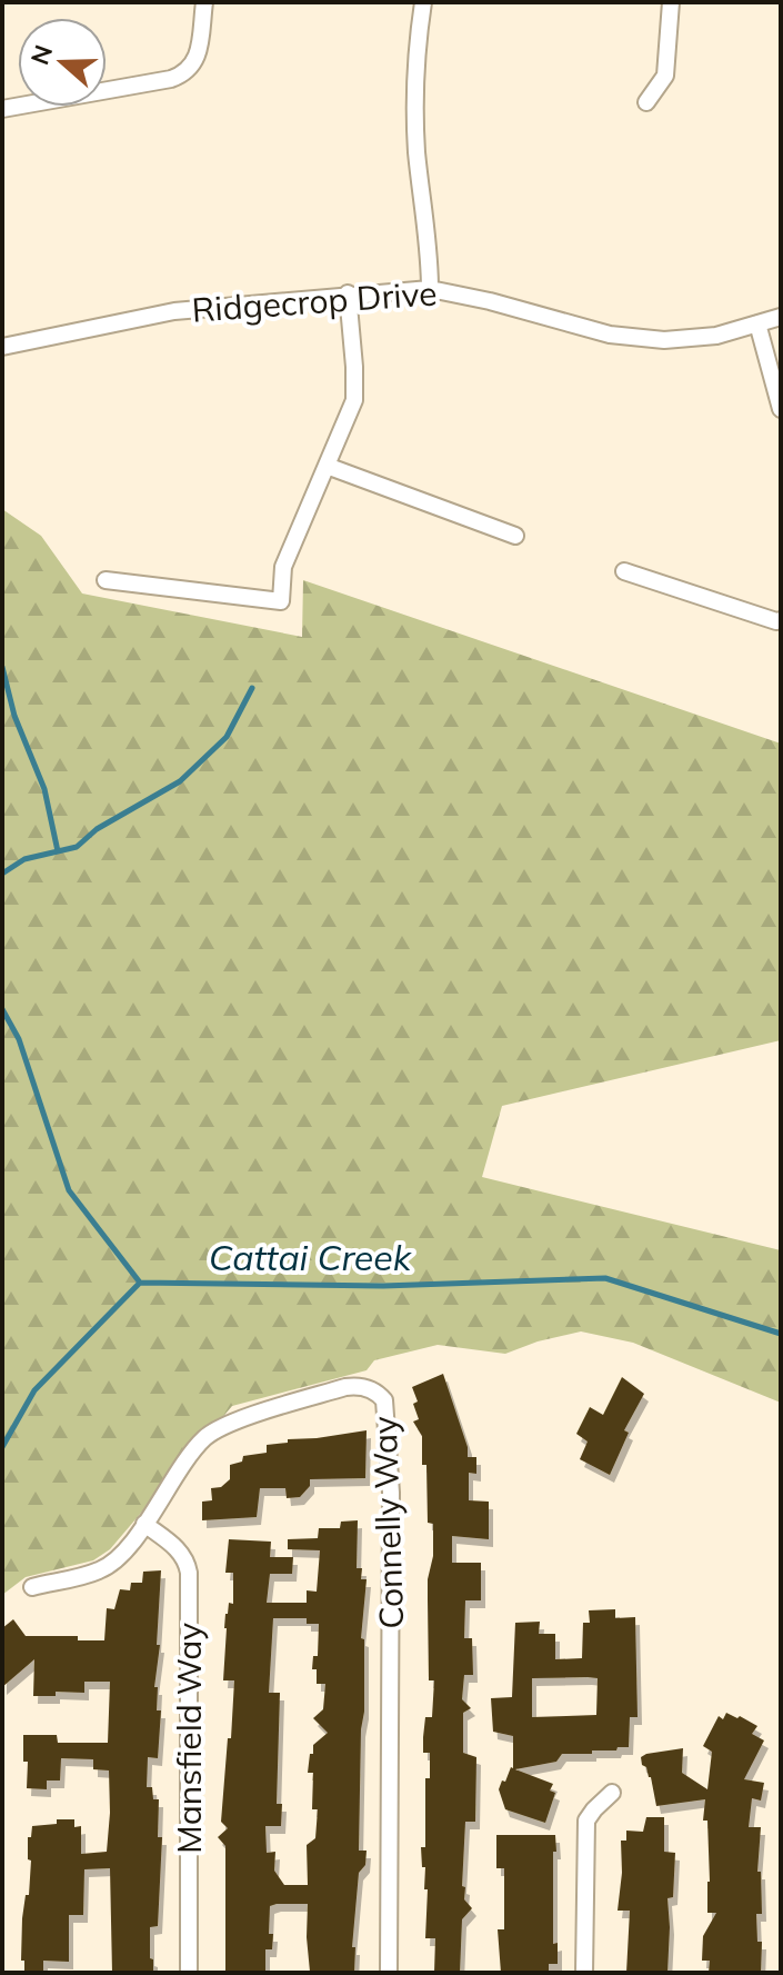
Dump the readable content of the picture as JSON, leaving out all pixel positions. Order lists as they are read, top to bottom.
{
  "streets": {
    "street": ["Ridgecrop Drive", "Connelly Way", "Mansfield Way"]
  },
  "crossings": [
    ["Connelly Way", "Mansfield Way"]
  ],
  "water": ["Cattai Creek"],
  "north": "left"
}
